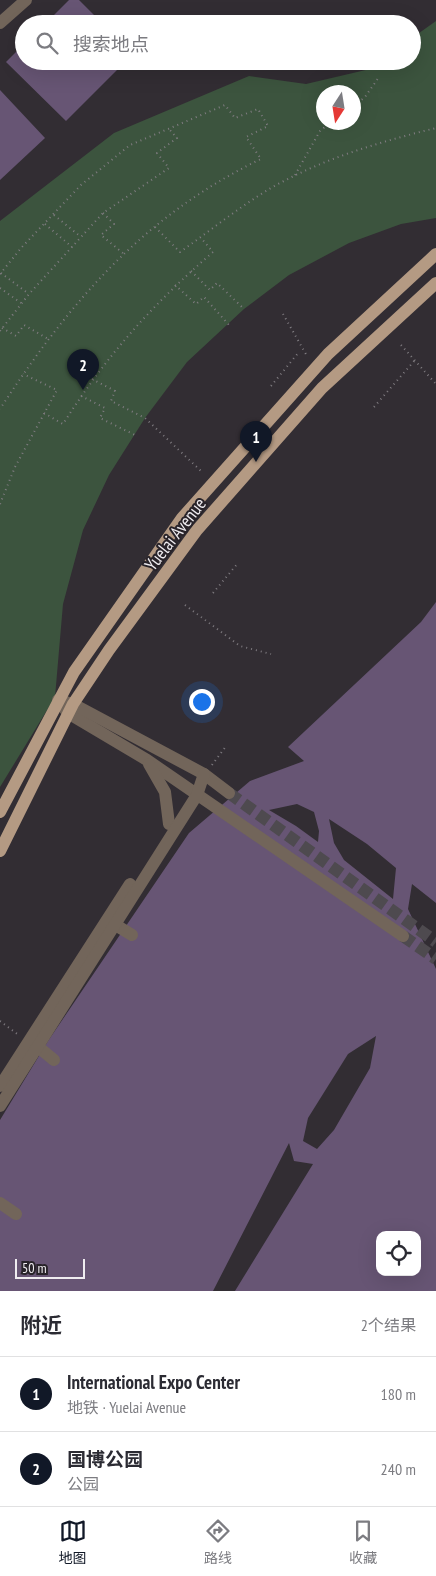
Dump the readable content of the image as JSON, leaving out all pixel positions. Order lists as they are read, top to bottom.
{
  "streets": {
    "main road": ["Yuelai Avenue"]
  },
  "scale_bar": "50 m",
  "north": "bottom",
  "page": {
    "search": "搜索地点",
    "pins": ["2", "1"],
    "scale": "50 m",
    "heading": ["附近", "2个结果"],
    "list": [
      {
        "mark": "1",
        "name": "International Expo Center",
        "note": "地铁 · Yuelai Avenue",
        "value": "180 m"
      },
      {
        "mark": "2",
        "name": "国博公园",
        "note": "公园",
        "value": "240 m"
      }
    ],
    "nav": ["地图", "路线", "收藏"]
  }
}
